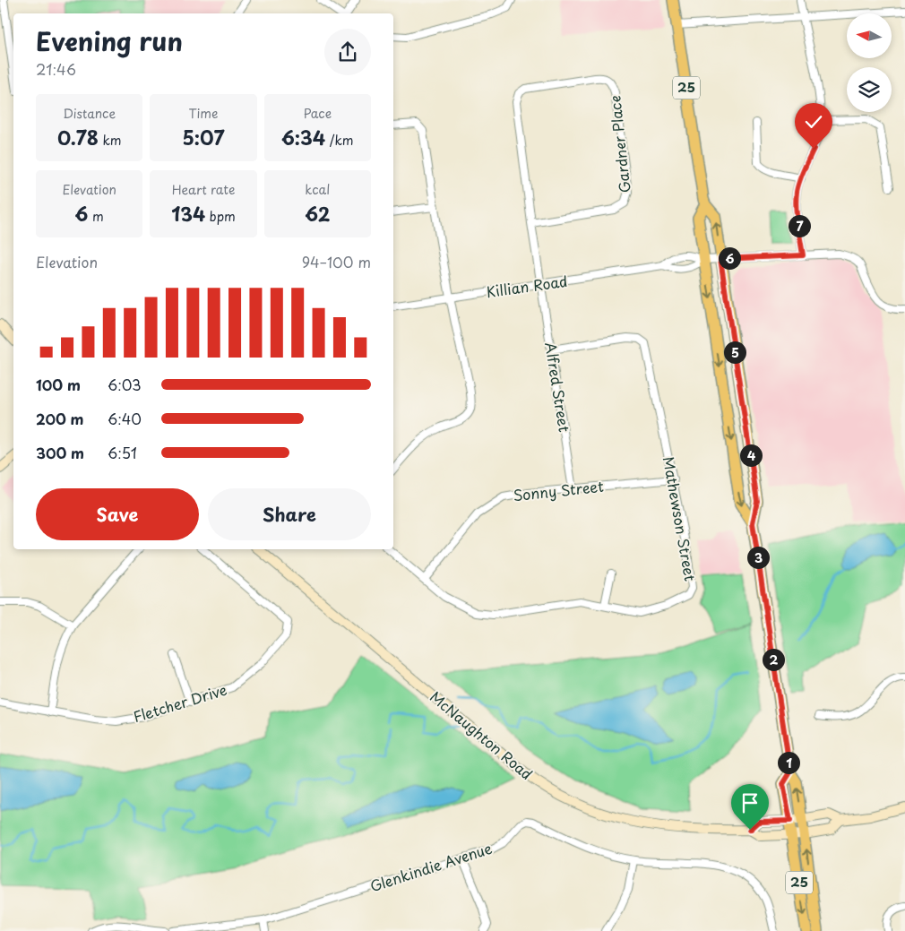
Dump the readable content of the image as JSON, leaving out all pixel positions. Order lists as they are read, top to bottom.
{
  "streets": {
    "main road": ["25"],
    "street": [
      "Gardner Place",
      "Killian Road",
      "Alfred Street",
      "Sonny Street",
      "Mathewson Street",
      "Fletcher Drive",
      "McNaughton Road",
      "Glenkindie Avenue"
    ]
  },
  "crossings": [
    ["25", "Killian Road"],
    ["25", "McNaughton Road"],
    ["Gardner Place", "Killian Road"],
    ["Gardner Place", "Alfred Street"],
    ["Killian Road", "Alfred Street"],
    ["Alfred Street", "Sonny Street"],
    ["Alfred Street", "Mathewson Street"],
    ["Sonny Street", "Mathewson Street"]
  ],
  "north": "left",
  "page": {
    "heading": ["Evening run", "21:46"],
    "stats": [
      ["Distance", "0.78 km"],
      ["Time", "5:07"],
      ["Pace", "6:34 /km"],
      ["Elevation", "6 m"],
      ["Heart rate", "134 bpm"],
      ["kcal", "62"]
    ],
    "pins": [
      "7",
      "6",
      "5",
      "4",
      "3",
      "2",
      "1"
    ],
    "chart": ["Elevation", "94–100 m"],
    "list": [
      {
        "name": "100 m",
        "note": "6:03"
      },
      {
        "name": "200 m",
        "note": "6:40"
      },
      {
        "name": "300 m",
        "note": "6:51"
      }
    ],
    "buttons": ["Save", "Share"]
  }
}
